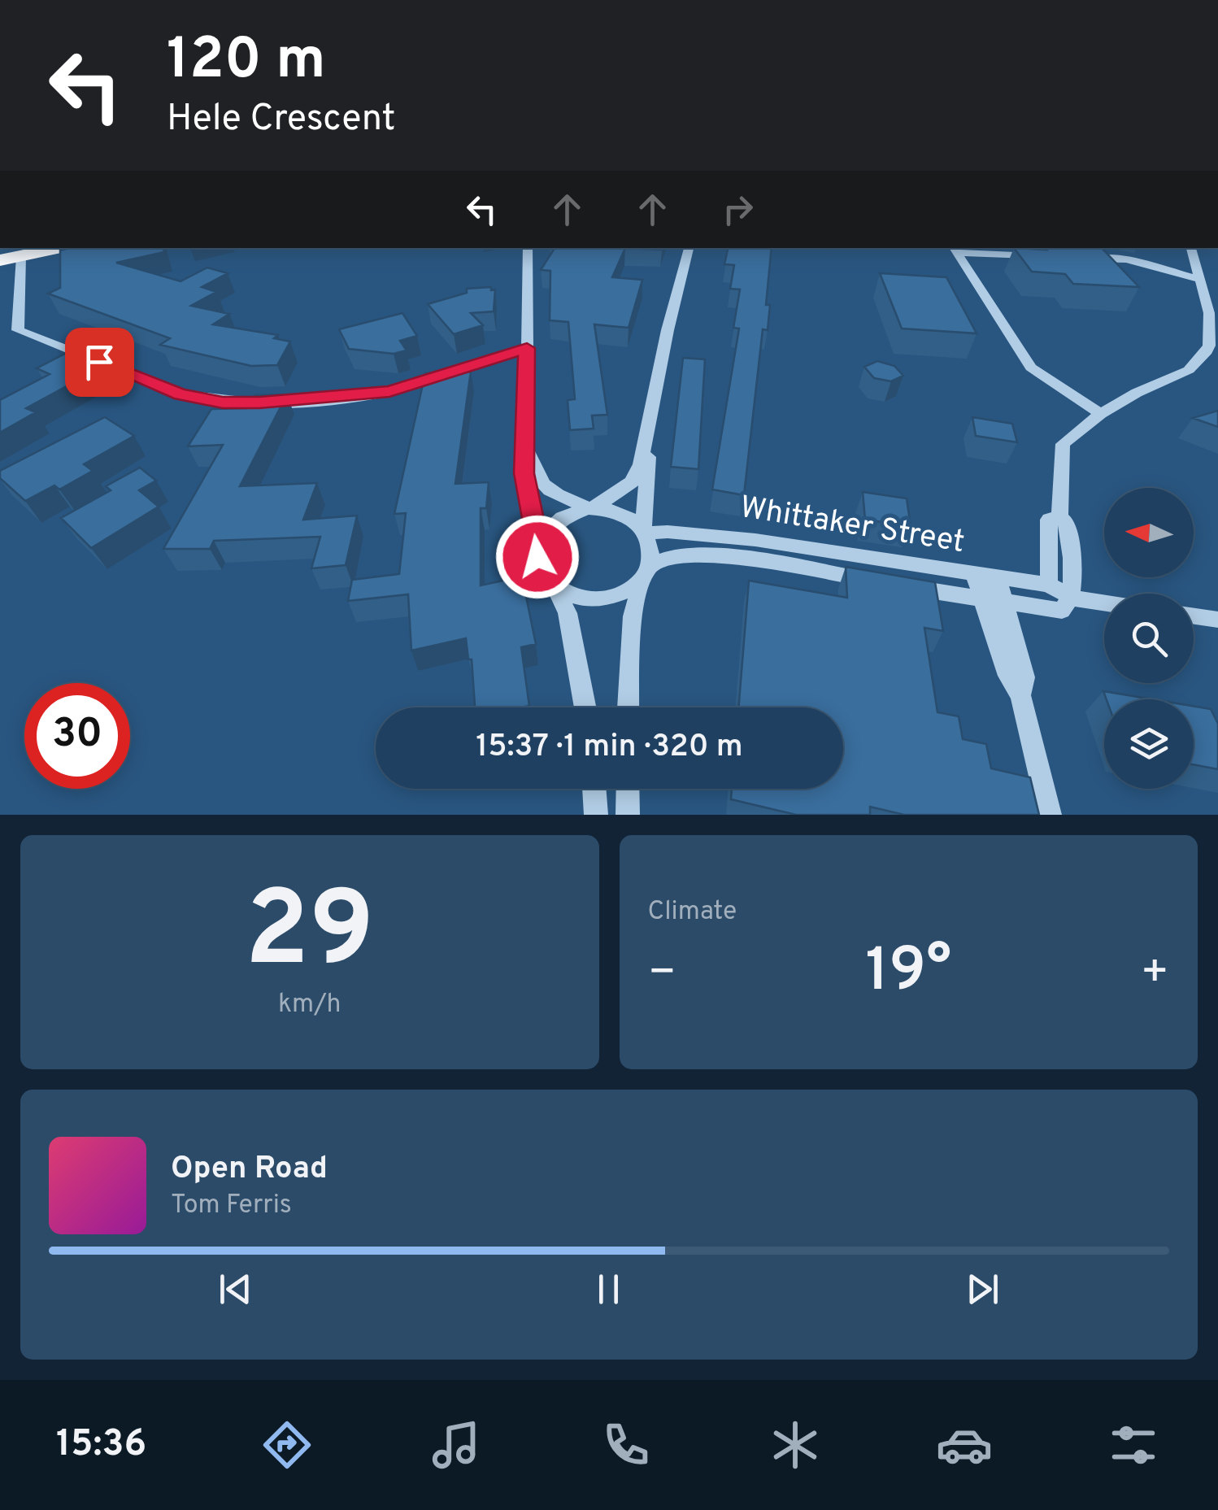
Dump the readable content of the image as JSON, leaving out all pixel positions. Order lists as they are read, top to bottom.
{
  "streets": {
    "street": ["Whittaker Street"]
  },
  "north": "left",
  "page": {
    "turn": ["120 m", "Hele Crescent"],
    "limit": "30",
    "trip": "15:37 · 1 min · 320 m",
    "tile": [
      ["29", "km/h"],
      "Climate"
    ],
    "heat": ["−", "19°", "+"],
    "song": ["Open Road", "Tom Ferris"],
    "tabs": "15:36"
  }
}
